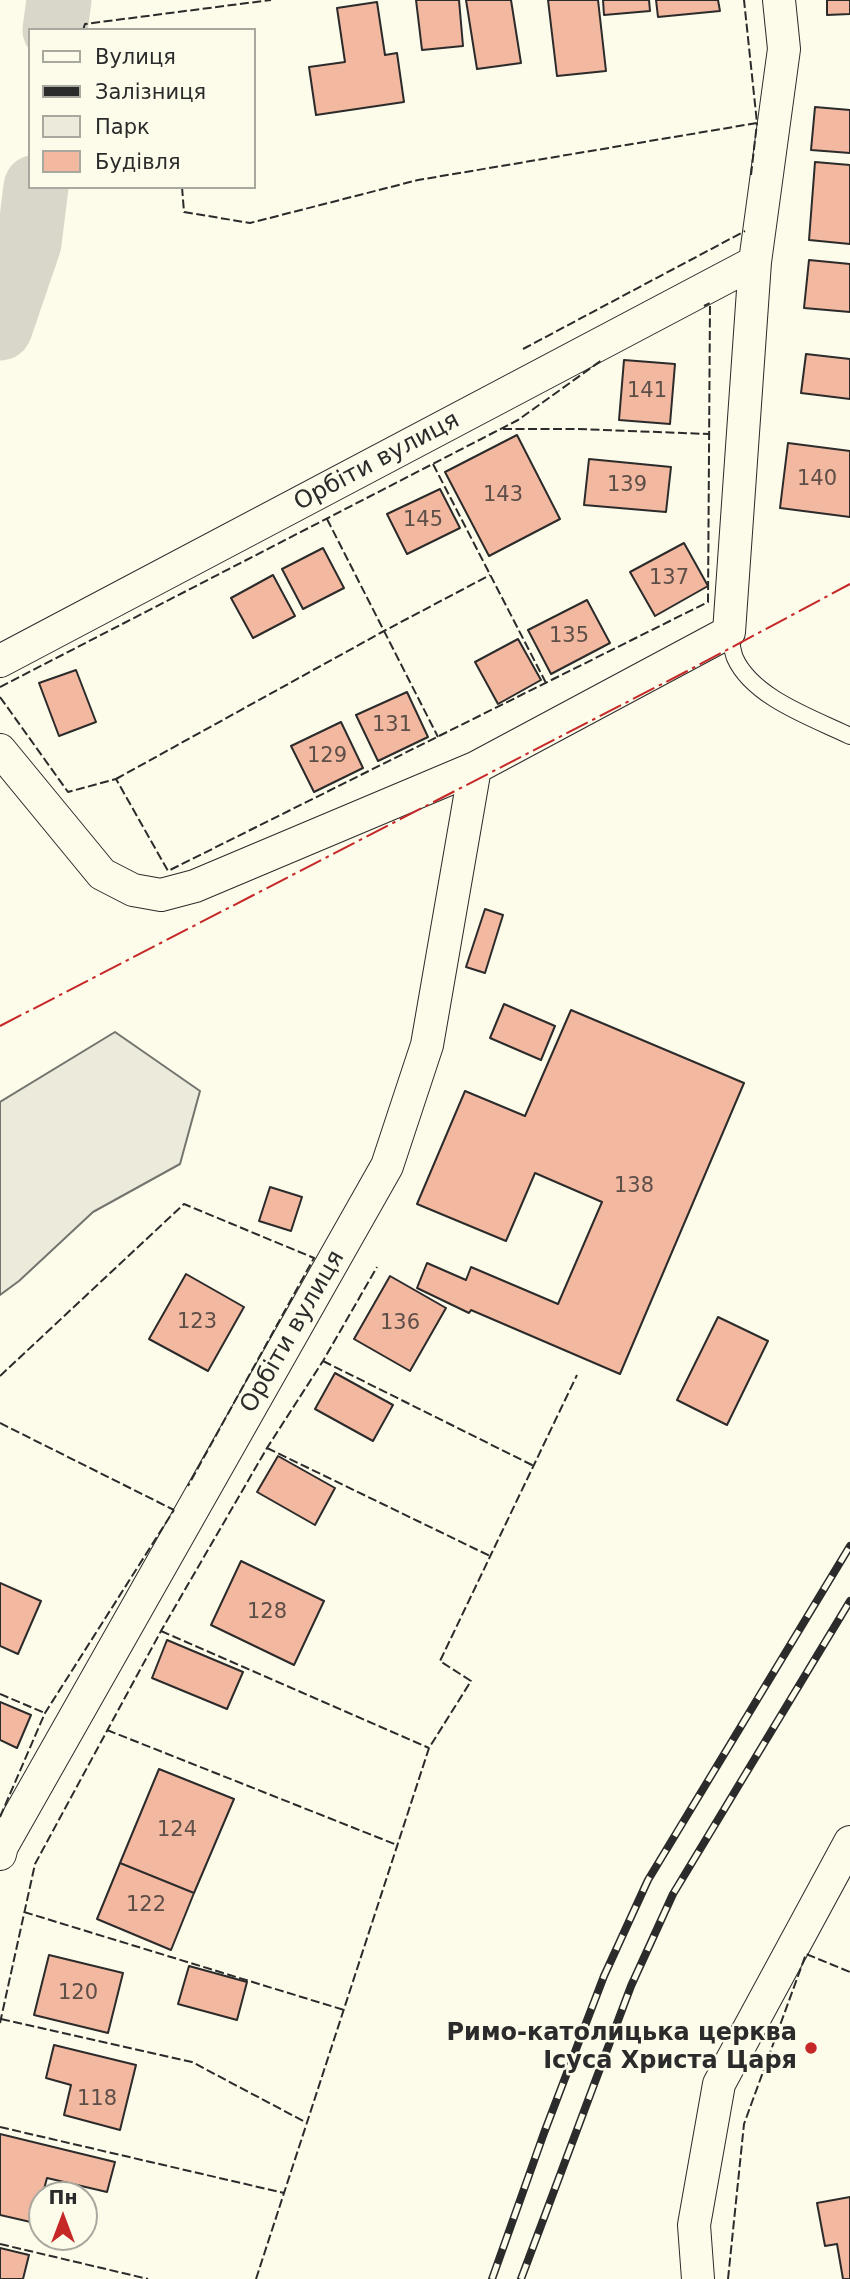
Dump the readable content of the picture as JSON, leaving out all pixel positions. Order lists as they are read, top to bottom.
{
  "streets": {
    "street": ["Орбіти вулиця"]
  },
  "places": ["Римо-католицька церква Ісуса Христа Царя"],
  "house_numbers": [
    "141",
    "140",
    "139",
    "143",
    "145",
    "137",
    "135",
    "131",
    "129",
    "138",
    "123",
    "136",
    "128",
    "124",
    "122",
    "120",
    "118"
  ],
  "legend": [
    "Вулиця",
    "Залізниця",
    "Парк",
    "Будівля"
  ],
  "north": "top"
}
